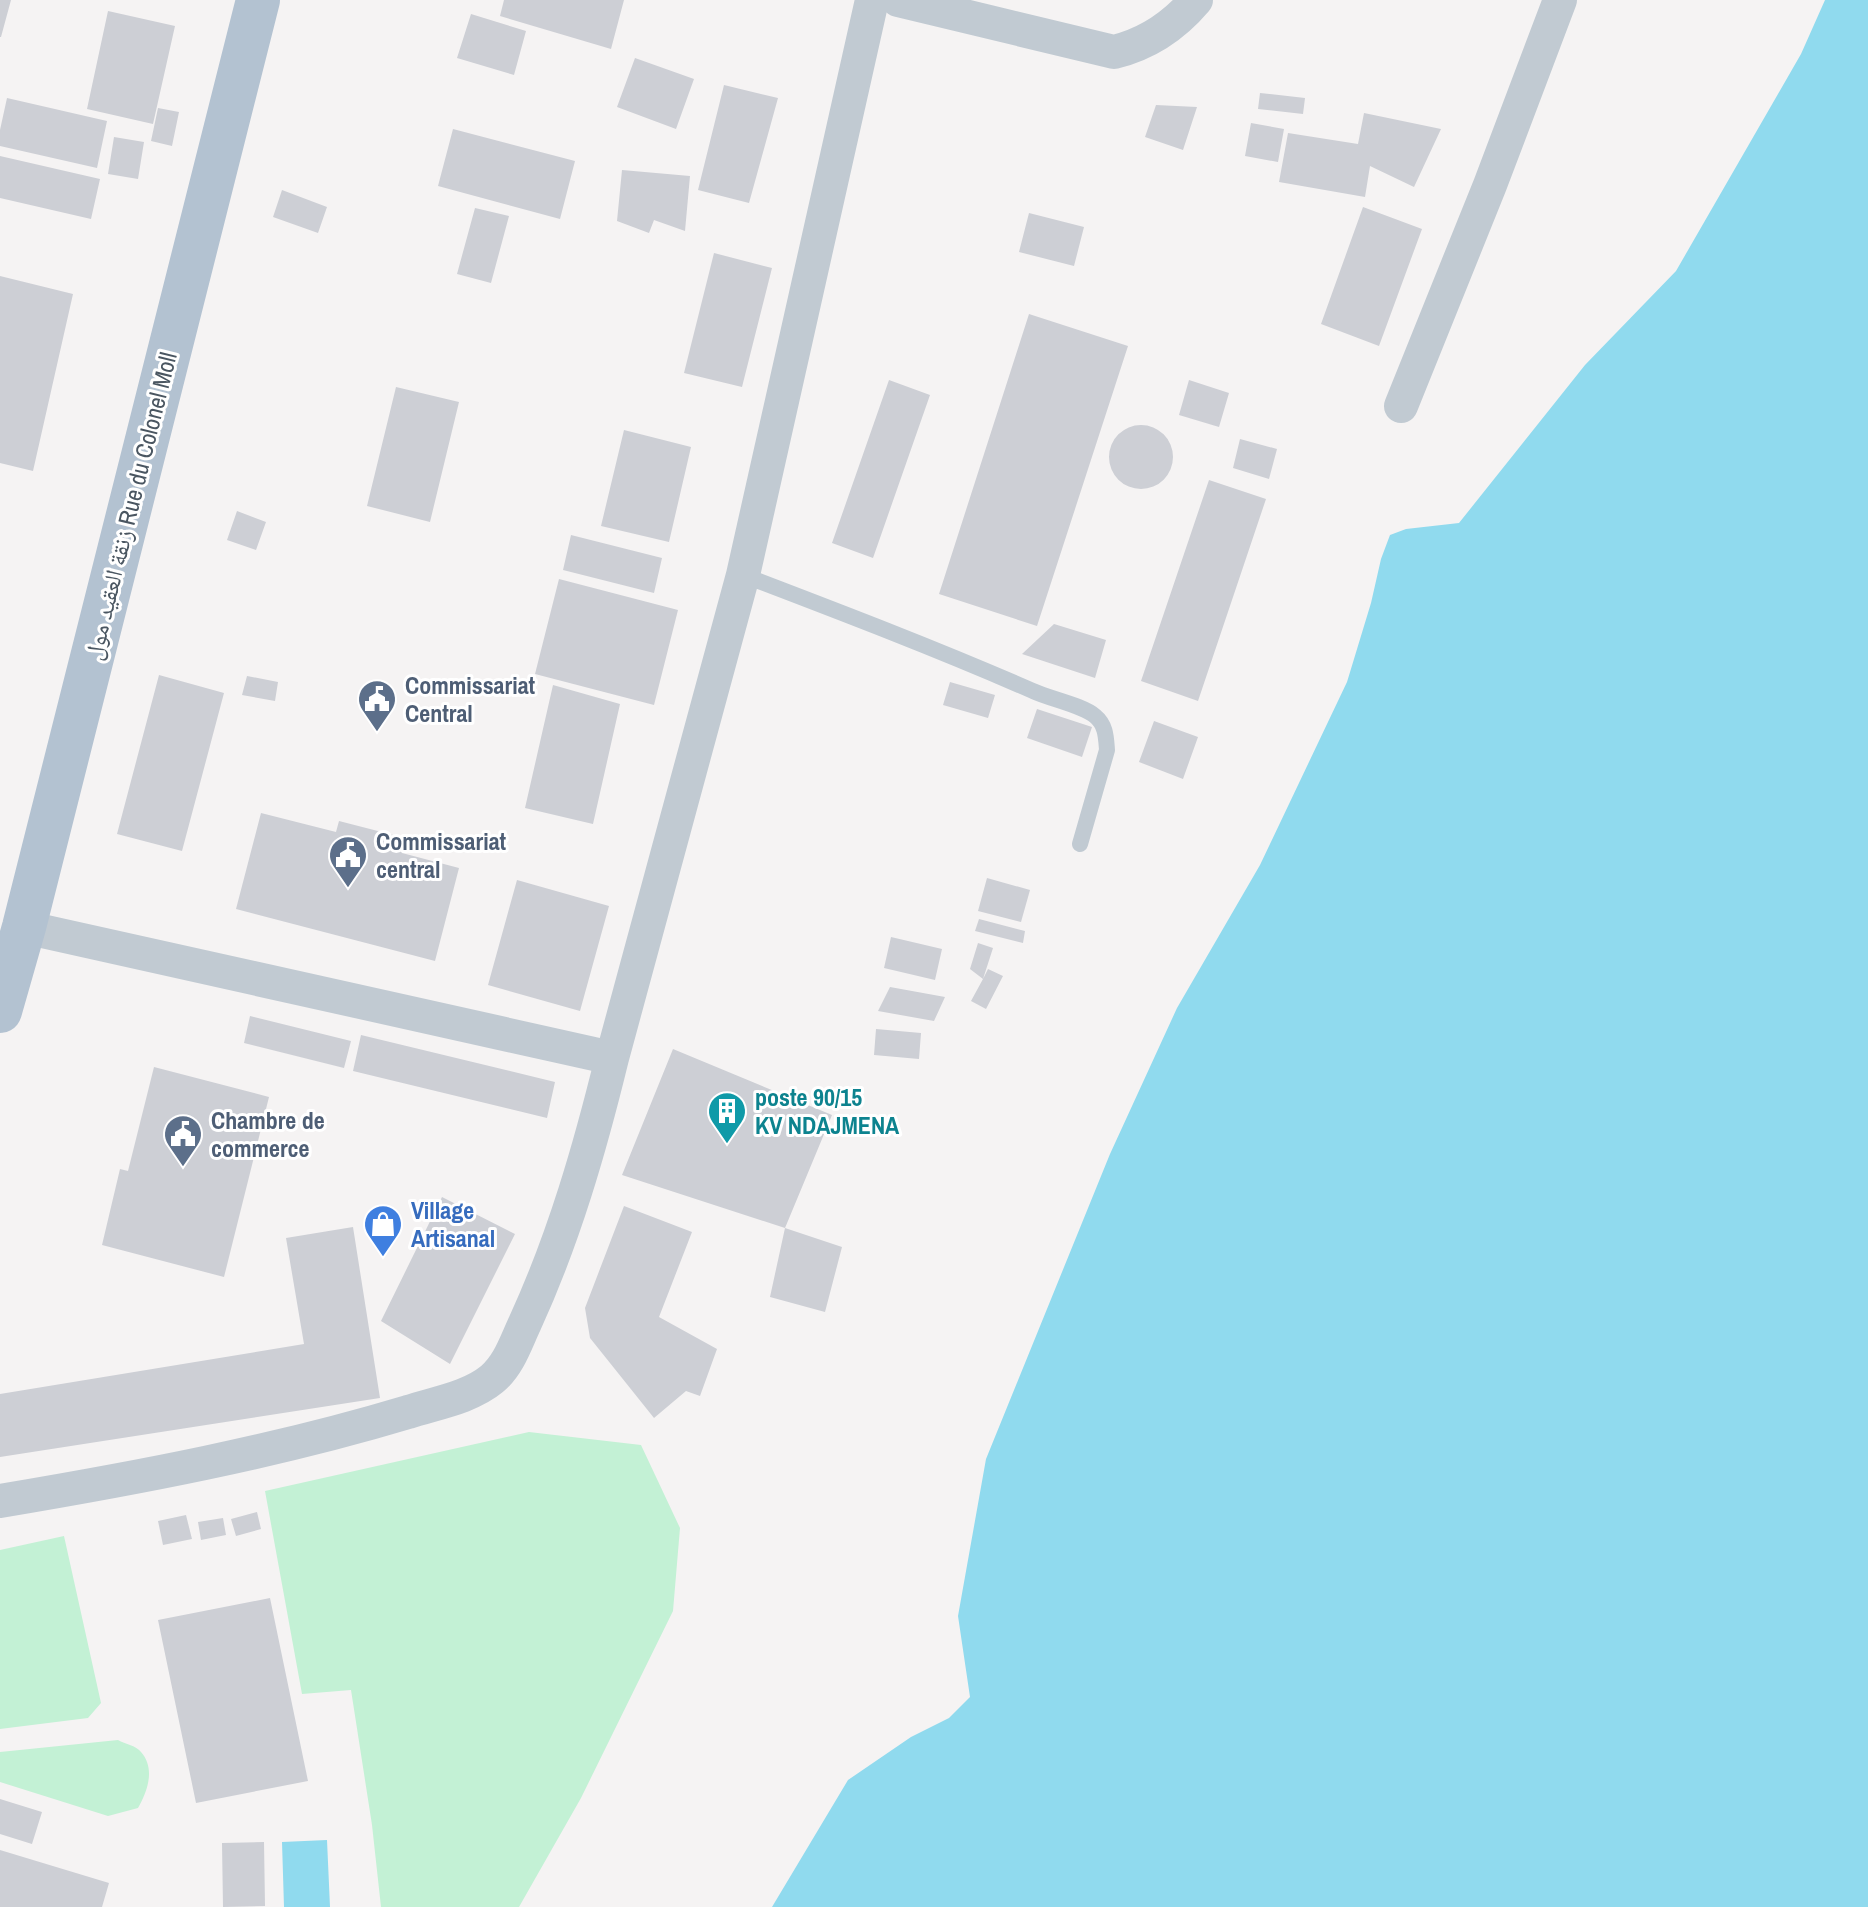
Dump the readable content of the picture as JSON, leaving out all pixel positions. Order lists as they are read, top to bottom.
{
  "streets": {
    "main road": ["زنقة العقيد مول Rue du Colonel Moll"]
  },
  "places": {
    "public building": ["Commissariat Central", "Commissariat central", "Chambre de commerce"],
    "building": ["poste 90/15 KV NDAJMENA"],
    "shop": ["Village Artisanal"]
  }
}
